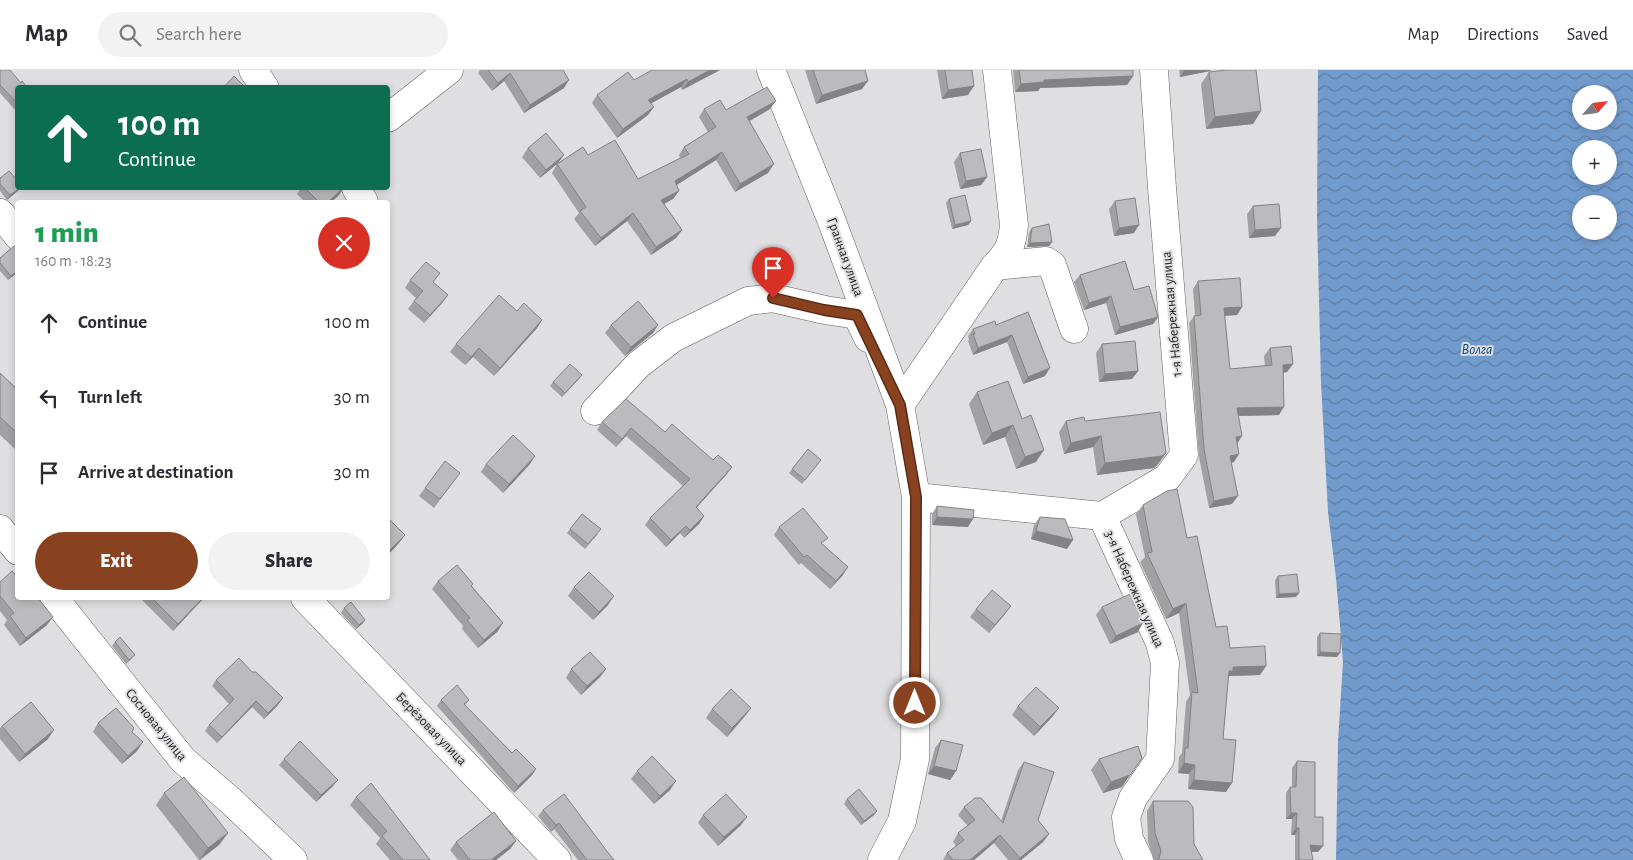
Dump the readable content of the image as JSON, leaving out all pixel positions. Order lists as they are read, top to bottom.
{
  "streets": {
    "street": [
      "Гранная улица",
      "1-я Набережная улица",
      "3-я Набережная улица",
      "Сосновая улица",
      "Берёзовая улица"
    ]
  },
  "crossings": [
    ["1-я Набережная улица", "3-я Набережная улица"]
  ],
  "water": ["Волга"],
  "north": "top right",
  "page": {
    "header": "Map",
    "search": "Search here",
    "nav": ["Map", "Directions", "Saved"],
    "map_buttons": ["+", "−"],
    "turn": ["100 m", "Continue"],
    "heading": ["1 min", "160 m · 18:23"],
    "list": [
      {
        "name": "Continue",
        "value": "100 m"
      },
      {
        "name": "Turn left",
        "value": "30 m"
      },
      {
        "name": "Arrive at destination",
        "value": "30 m"
      }
    ],
    "buttons": ["Exit", "Share"]
  }
}
